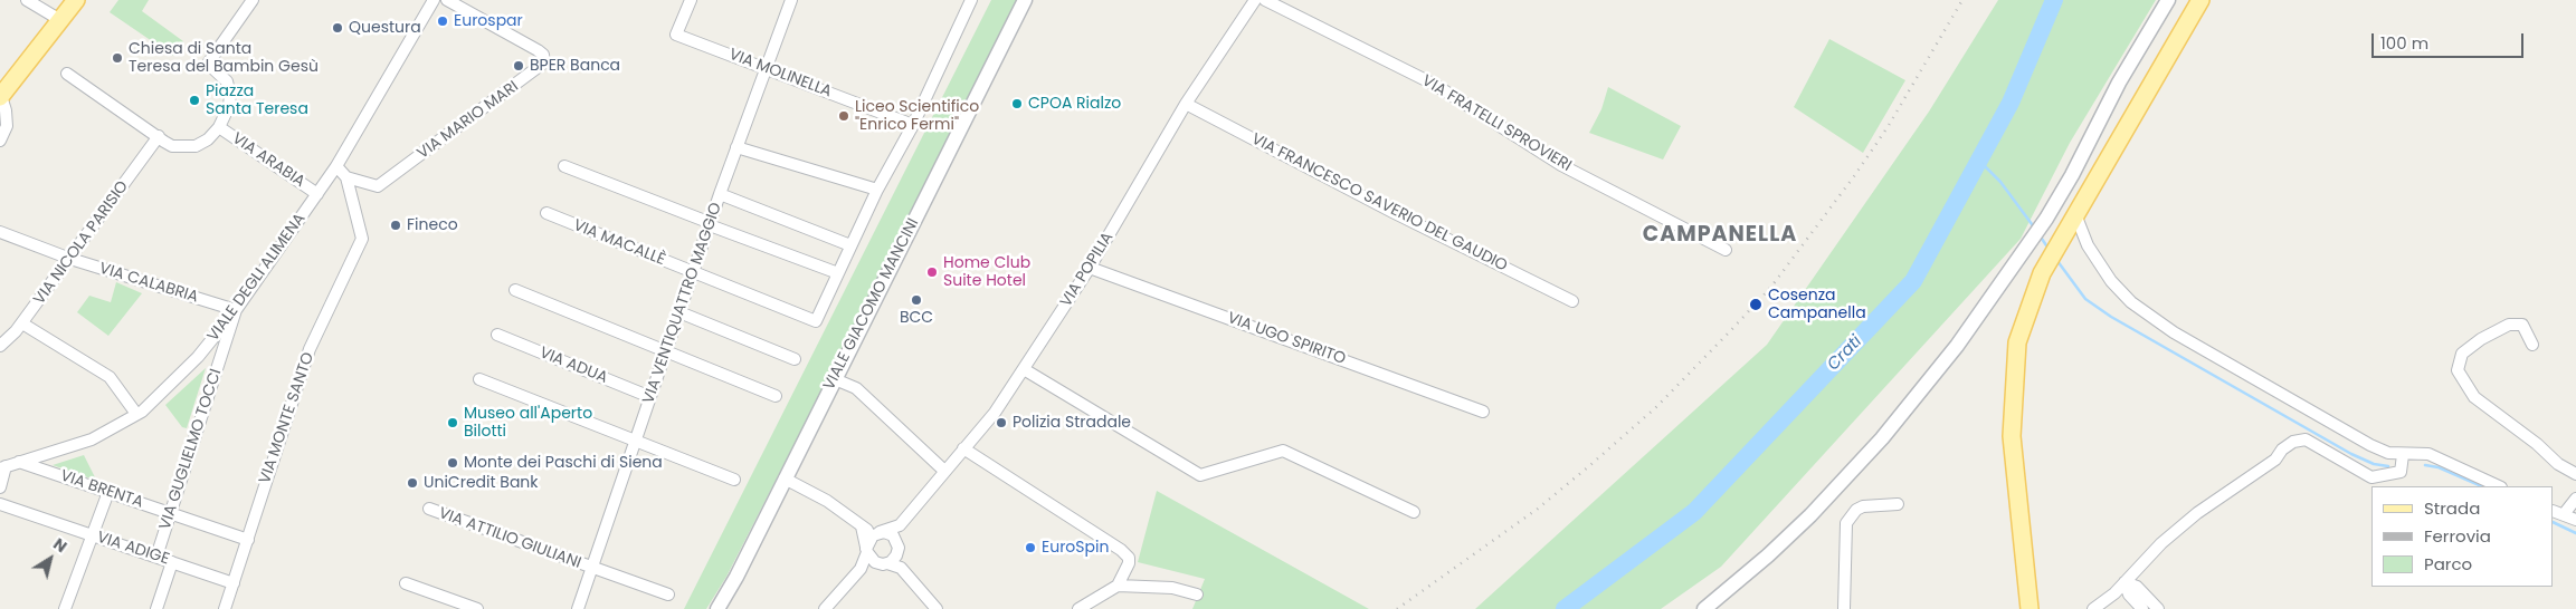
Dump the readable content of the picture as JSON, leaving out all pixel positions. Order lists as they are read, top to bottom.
{
  "streets": {
    "street": [
      "VIA MOLINELLA",
      "VIA MARIO MARI",
      "VIA FRATELLI SPROVIERI",
      "VIA ARABIA",
      "VIA FRANCESCO SAVERIO DEL GAUDIO",
      "VIA NICOLA PARISIO",
      "VIA MACALLÈ",
      "VIA POPILIA",
      "VIALE DEGLI ALIMENA",
      "VIA CALABRIA",
      "VIA VENTIQUATTRO MAGGIO",
      "VIALE GIACOMO MANCINI",
      "VIA UGO SPIRITO",
      "VIA ADUA",
      "VIA MONTE SANTO",
      "VIA GUGLIELMO TOCCI",
      "VIA BRENTA",
      "VIA ATTILIO GIULIANI",
      "VIA ADIGE"
    ]
  },
  "crossings": [
    ["VIA MOLINELLA", "VIA VENTIQUATTRO MAGGIO"],
    ["VIA MARIO MARI", "VIA MONTE SANTO"],
    ["VIA ARABIA", "VIALE DEGLI ALIMENA"],
    ["VIA FRANCESCO SAVERIO DEL GAUDIO", "VIA POPILIA"],
    ["VIA NICOLA PARISIO", "VIA CALABRIA"],
    ["VIA MACALLÈ", "VIA VENTIQUATTRO MAGGIO"],
    ["VIA POPILIA", "VIA UGO SPIRITO"],
    ["VIALE DEGLI ALIMENA", "VIA CALABRIA"],
    ["VIALE DEGLI ALIMENA", "VIA GUGLIELMO TOCCI"],
    ["VIALE DEGLI ALIMENA", "VIA BRENTA"],
    ["VIA CALABRIA", "VIA GUGLIELMO TOCCI"],
    ["VIA VENTIQUATTRO MAGGIO", "VIA ADUA"],
    ["VIA VENTIQUATTRO MAGGIO", "VIA ATTILIO GIULIANI"],
    ["VIA MONTE SANTO", "VIA BRENTA"],
    ["VIA MONTE SANTO", "VIA ADIGE"],
    ["VIA GUGLIELMO TOCCI", "VIA BRENTA"],
    ["VIA GUGLIELMO TOCCI", "VIA ADIGE"]
  ],
  "districts": ["CAMPANELLA"],
  "water": ["Crati"],
  "places": [
    "Eurospar",
    "Questura",
    "Chiesa di Santa Teresa del Bambin Gesù",
    "BPER Banca",
    "Piazza Santa Teresa",
    "CPOA Rialzo",
    "Liceo Scientifico \"Enrico Fermi\"",
    "Fineco",
    "Home Club Suite Hotel",
    "BCC",
    "Cosenza Campanella",
    "Museo all'Aperto Bilotti",
    "Polizia Stradale",
    "Monte dei Paschi di Siena",
    "UniCredit Bank",
    "EuroSpin"
  ],
  "legend": ["Strada", "Ferrovia", "Parco"],
  "scale_bar": "100 m",
  "north": "top right"
}
